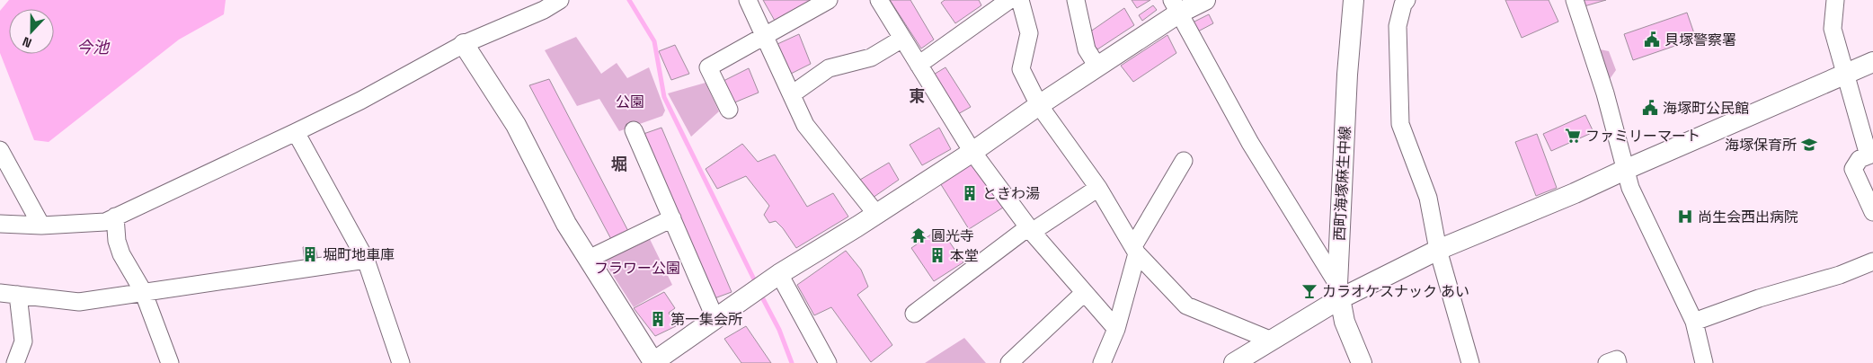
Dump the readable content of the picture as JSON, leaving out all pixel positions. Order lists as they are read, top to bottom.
{
  "streets": {
    "street": ["西町海塚麻生中線"]
  },
  "districts": ["東", "堀"],
  "water": ["今池"],
  "parks": ["公園", "フラワー公園"],
  "places": {
    "public building": ["貝塚警察署", "海塚町公民館"],
    "supermarket": ["ファミリーマート"],
    "school or university": ["海塚保育所"],
    "building": [
      "ときわ湯",
      "堀町地車庫",
      "本堂",
      "第一集会所"
    ],
    "hospital": ["尚生会西出病院"],
    "temple": ["圓光寺"],
    "bar": ["カラオケスナック あい"]
  },
  "north": "bottom"
}
